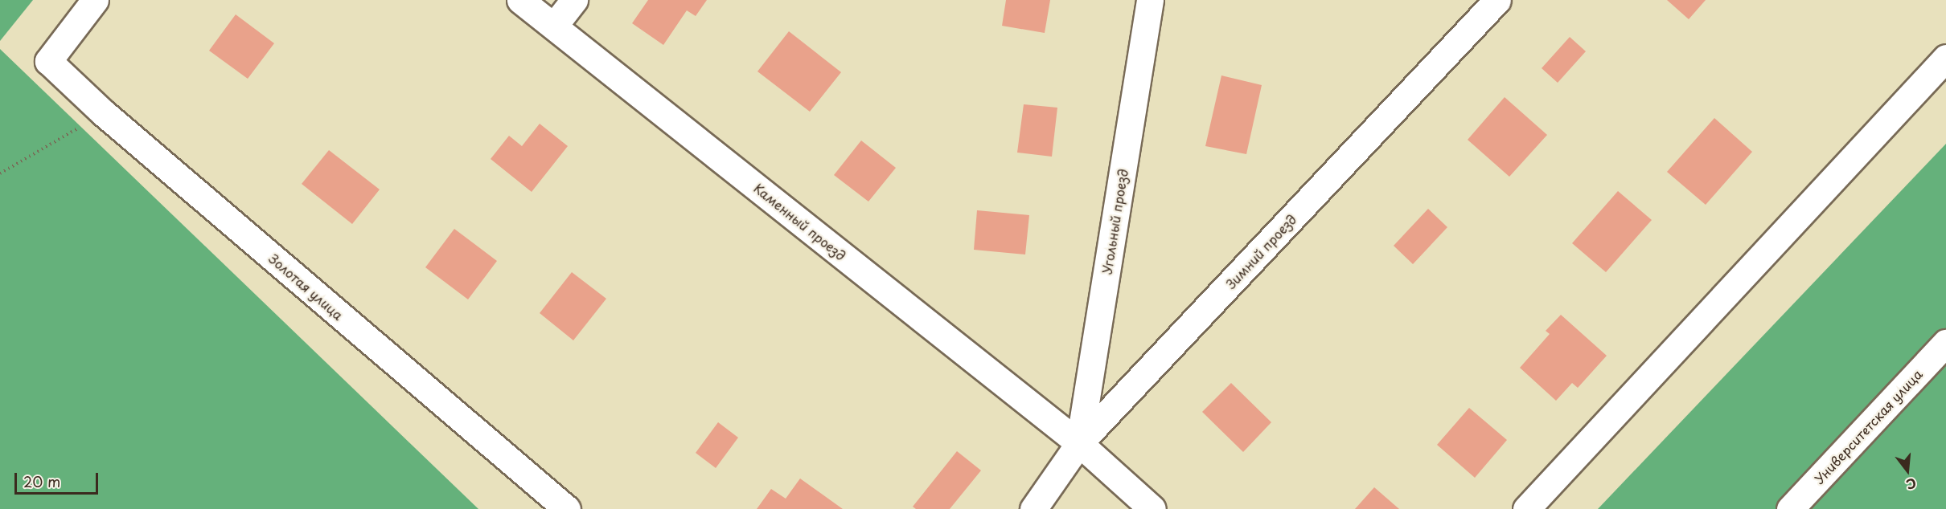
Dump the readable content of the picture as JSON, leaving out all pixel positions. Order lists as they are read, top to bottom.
{
  "streets": {
    "street": [
      "Каменный проезд",
      "Угольный проезд",
      "Зимний проезд",
      "Золотая улица",
      "Университетская улица"
    ]
  },
  "crossings": [
    ["Каменный проезд", "Угольный проезд"],
    ["Каменный проезд", "Зимний проезд"],
    ["Угольный проезд", "Зимний проезд"]
  ],
  "scale_bar": "20 m",
  "north": "bottom"
}
